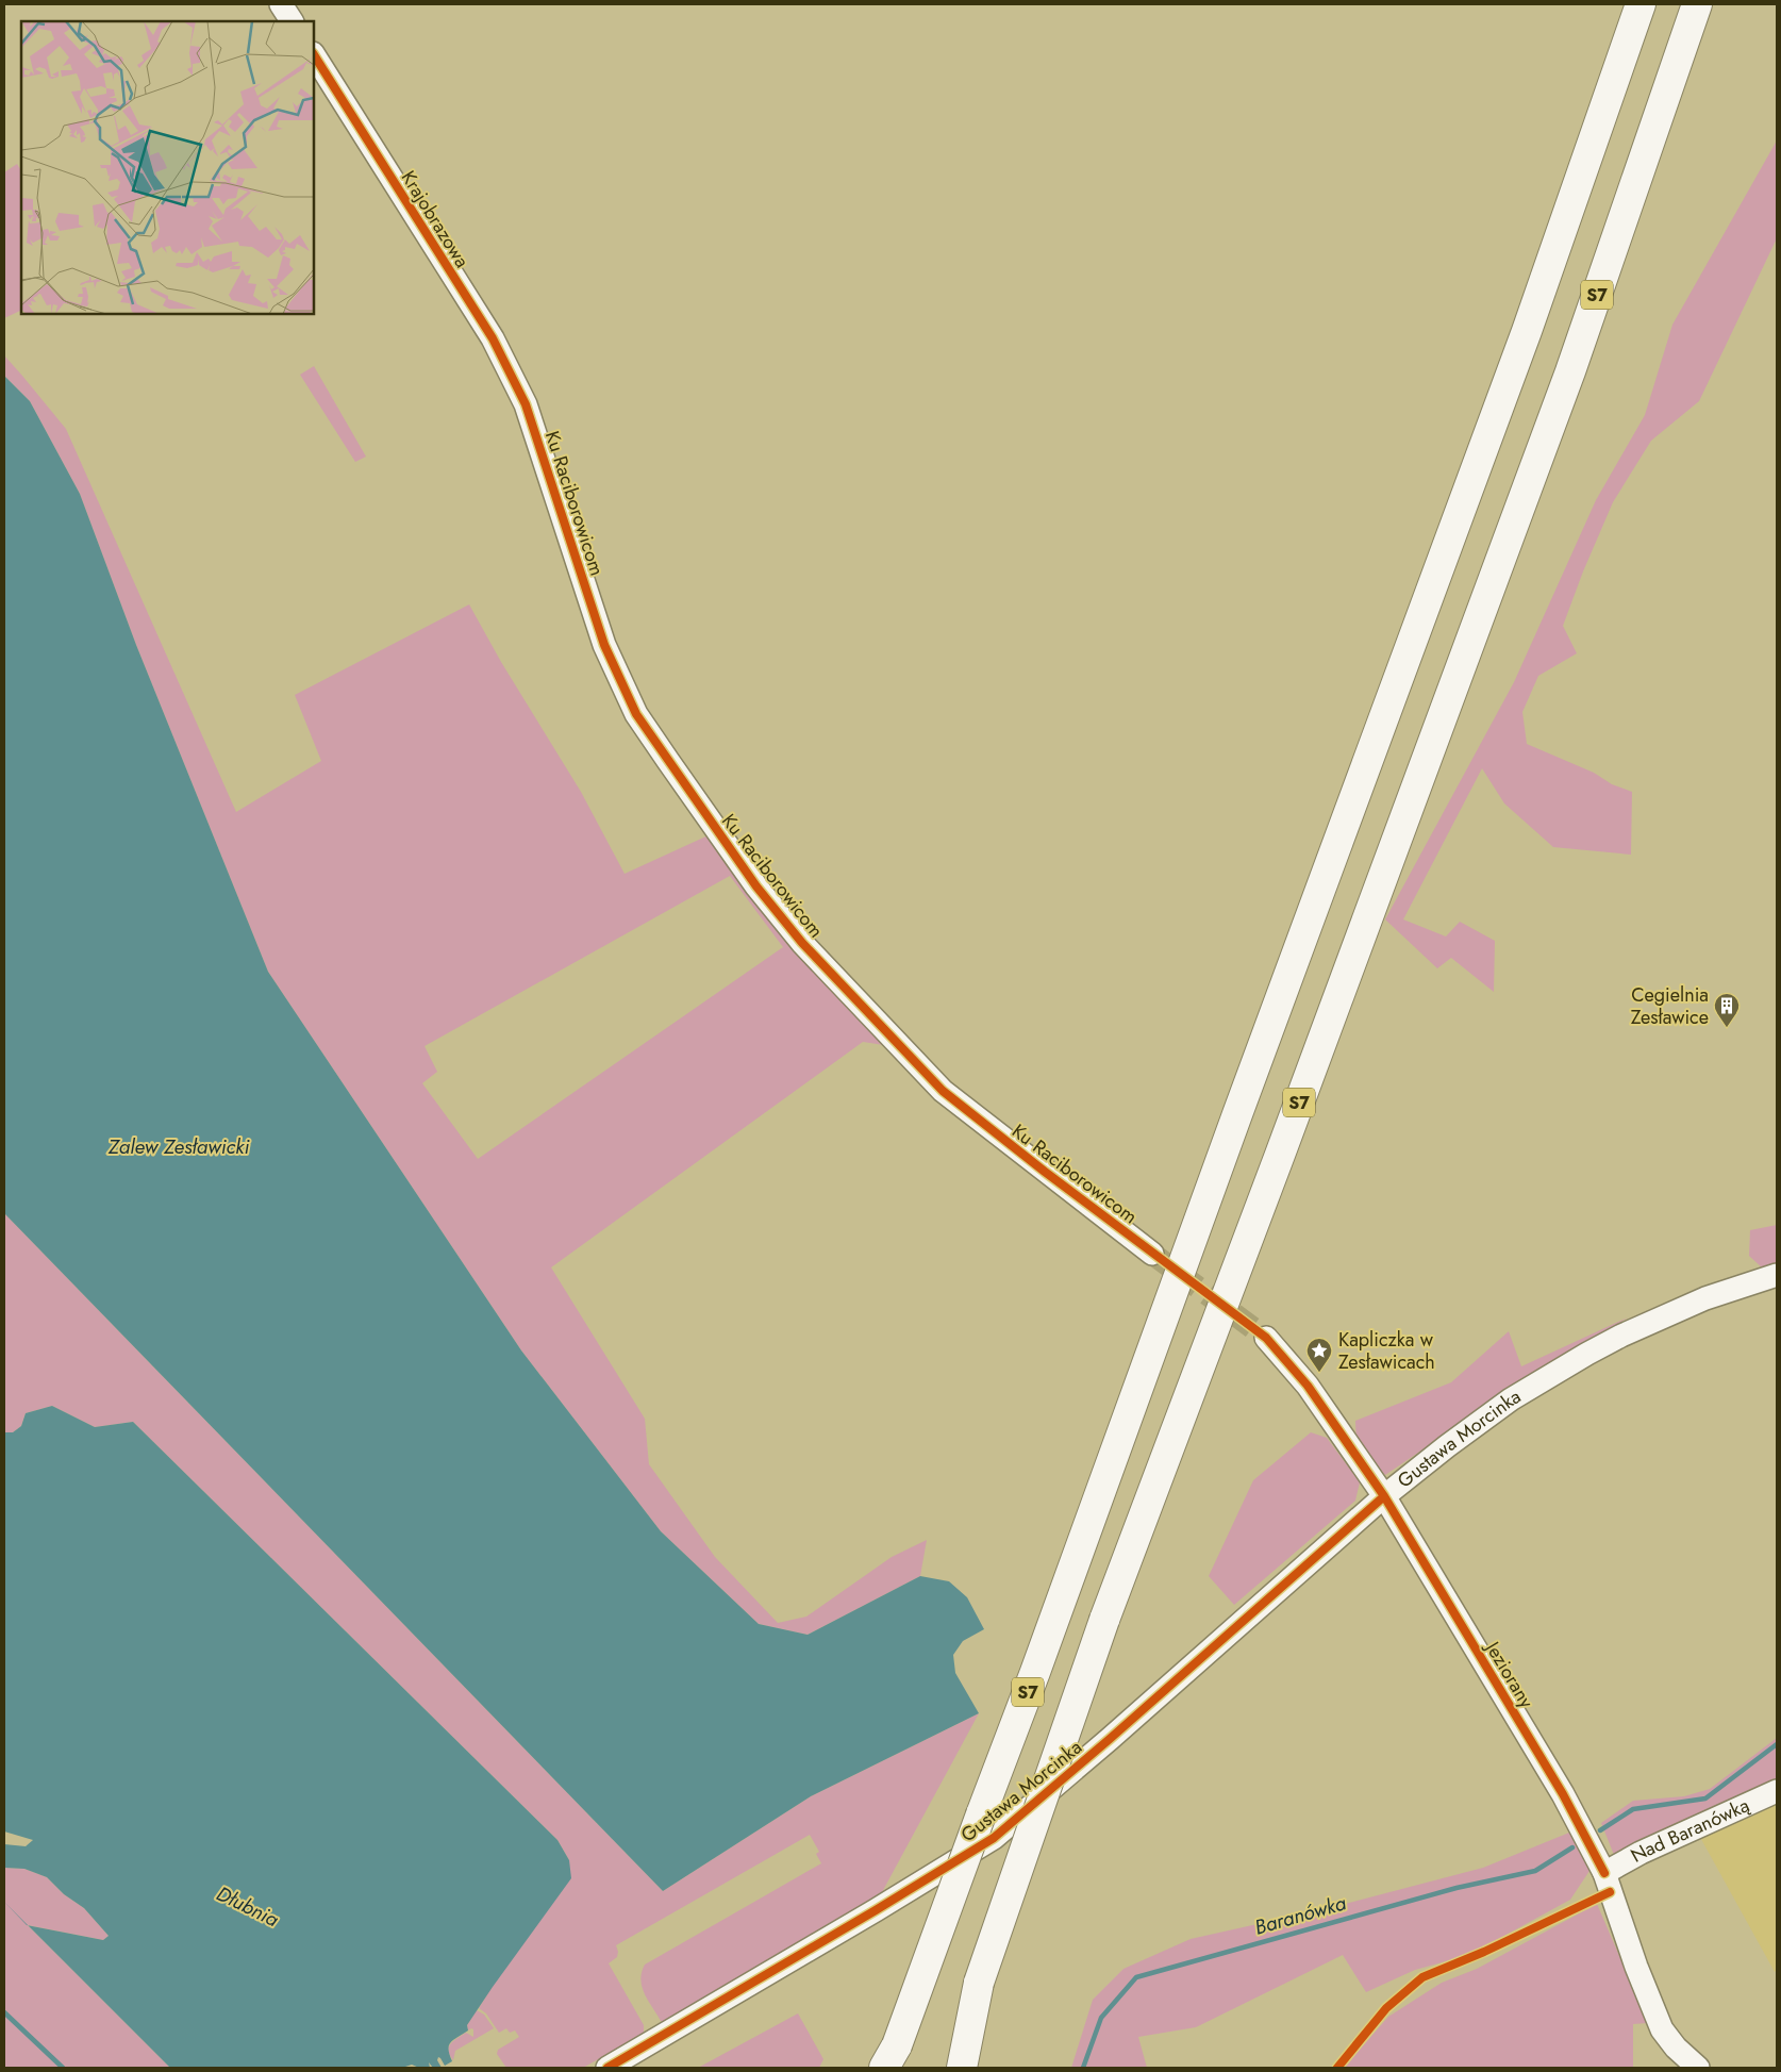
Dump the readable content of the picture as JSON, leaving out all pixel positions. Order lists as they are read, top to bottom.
{
  "streets": {
    "highway": ["S7"],
    "street": [
      "Krajobrazowa",
      "Ku Raciborowicom",
      "Gustawa Morcinka",
      "Jeziorany",
      "Nad Baranówką"
    ]
  },
  "crossings": [
    ["Krajobrazowa", "Ku Raciborowicom"],
    ["Gustawa Morcinka", "Jeziorany"],
    ["Jeziorany", "Nad Baranówką"]
  ],
  "water": ["Zalew Zesławicki", "Dłubnia", "Baranówka"],
  "places": {
    "building": ["Cegielnia Zesławice"],
    "place": ["Kapliczka w Zesławicach"]
  }
}
